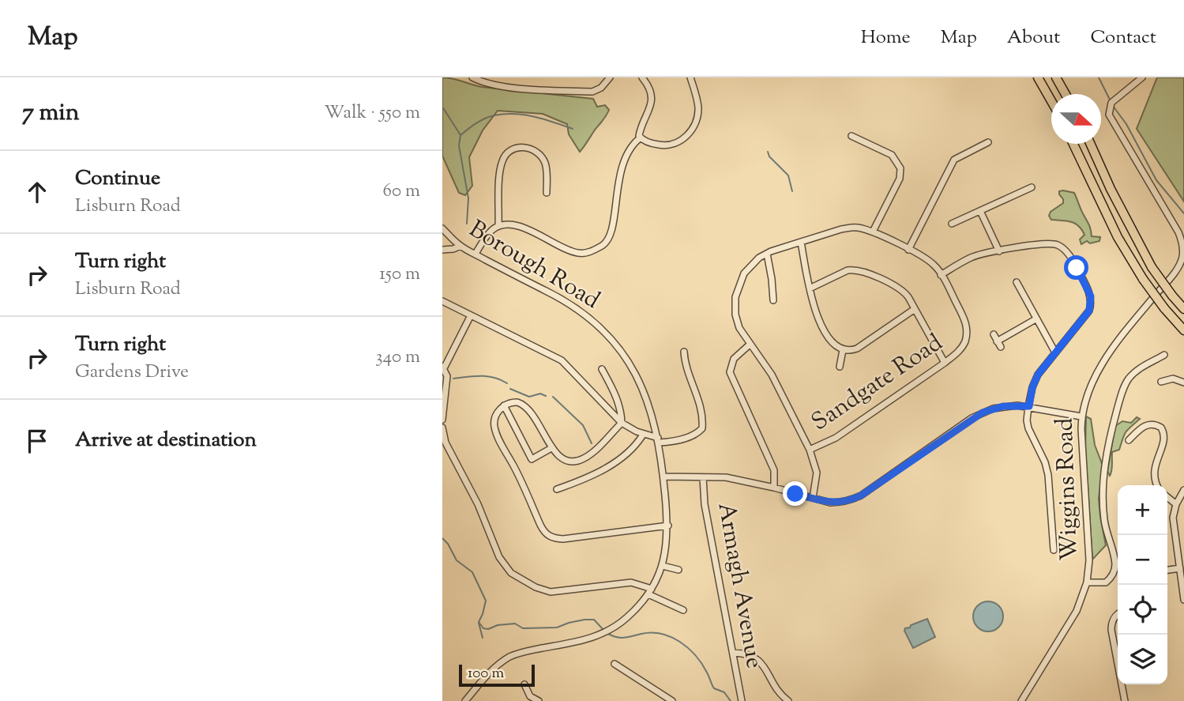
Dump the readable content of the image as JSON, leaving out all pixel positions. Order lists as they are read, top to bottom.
{
  "streets": {
    "street": [
      "Borough Road",
      "Sandgate Road",
      "Wiggins Road",
      "Armagh Avenue"
    ]
  },
  "scale_bar": "100 m",
  "north": "right",
  "page": {
    "header": "Map",
    "nav": [
      "Home",
      "Map",
      "About",
      "Contact"
    ],
    "heading": ["7 min", "Walk · 550 m"],
    "list": [
      ["Continue", "Lisburn Road", "60 m"],
      ["Turn right", "Lisburn Road", "150 m"],
      ["Turn right", "Gardens Drive", "340 m"],
      "Arrive at destination"
    ],
    "map_buttons": ["+", "−"],
    "scale": "100 m"
  }
}
